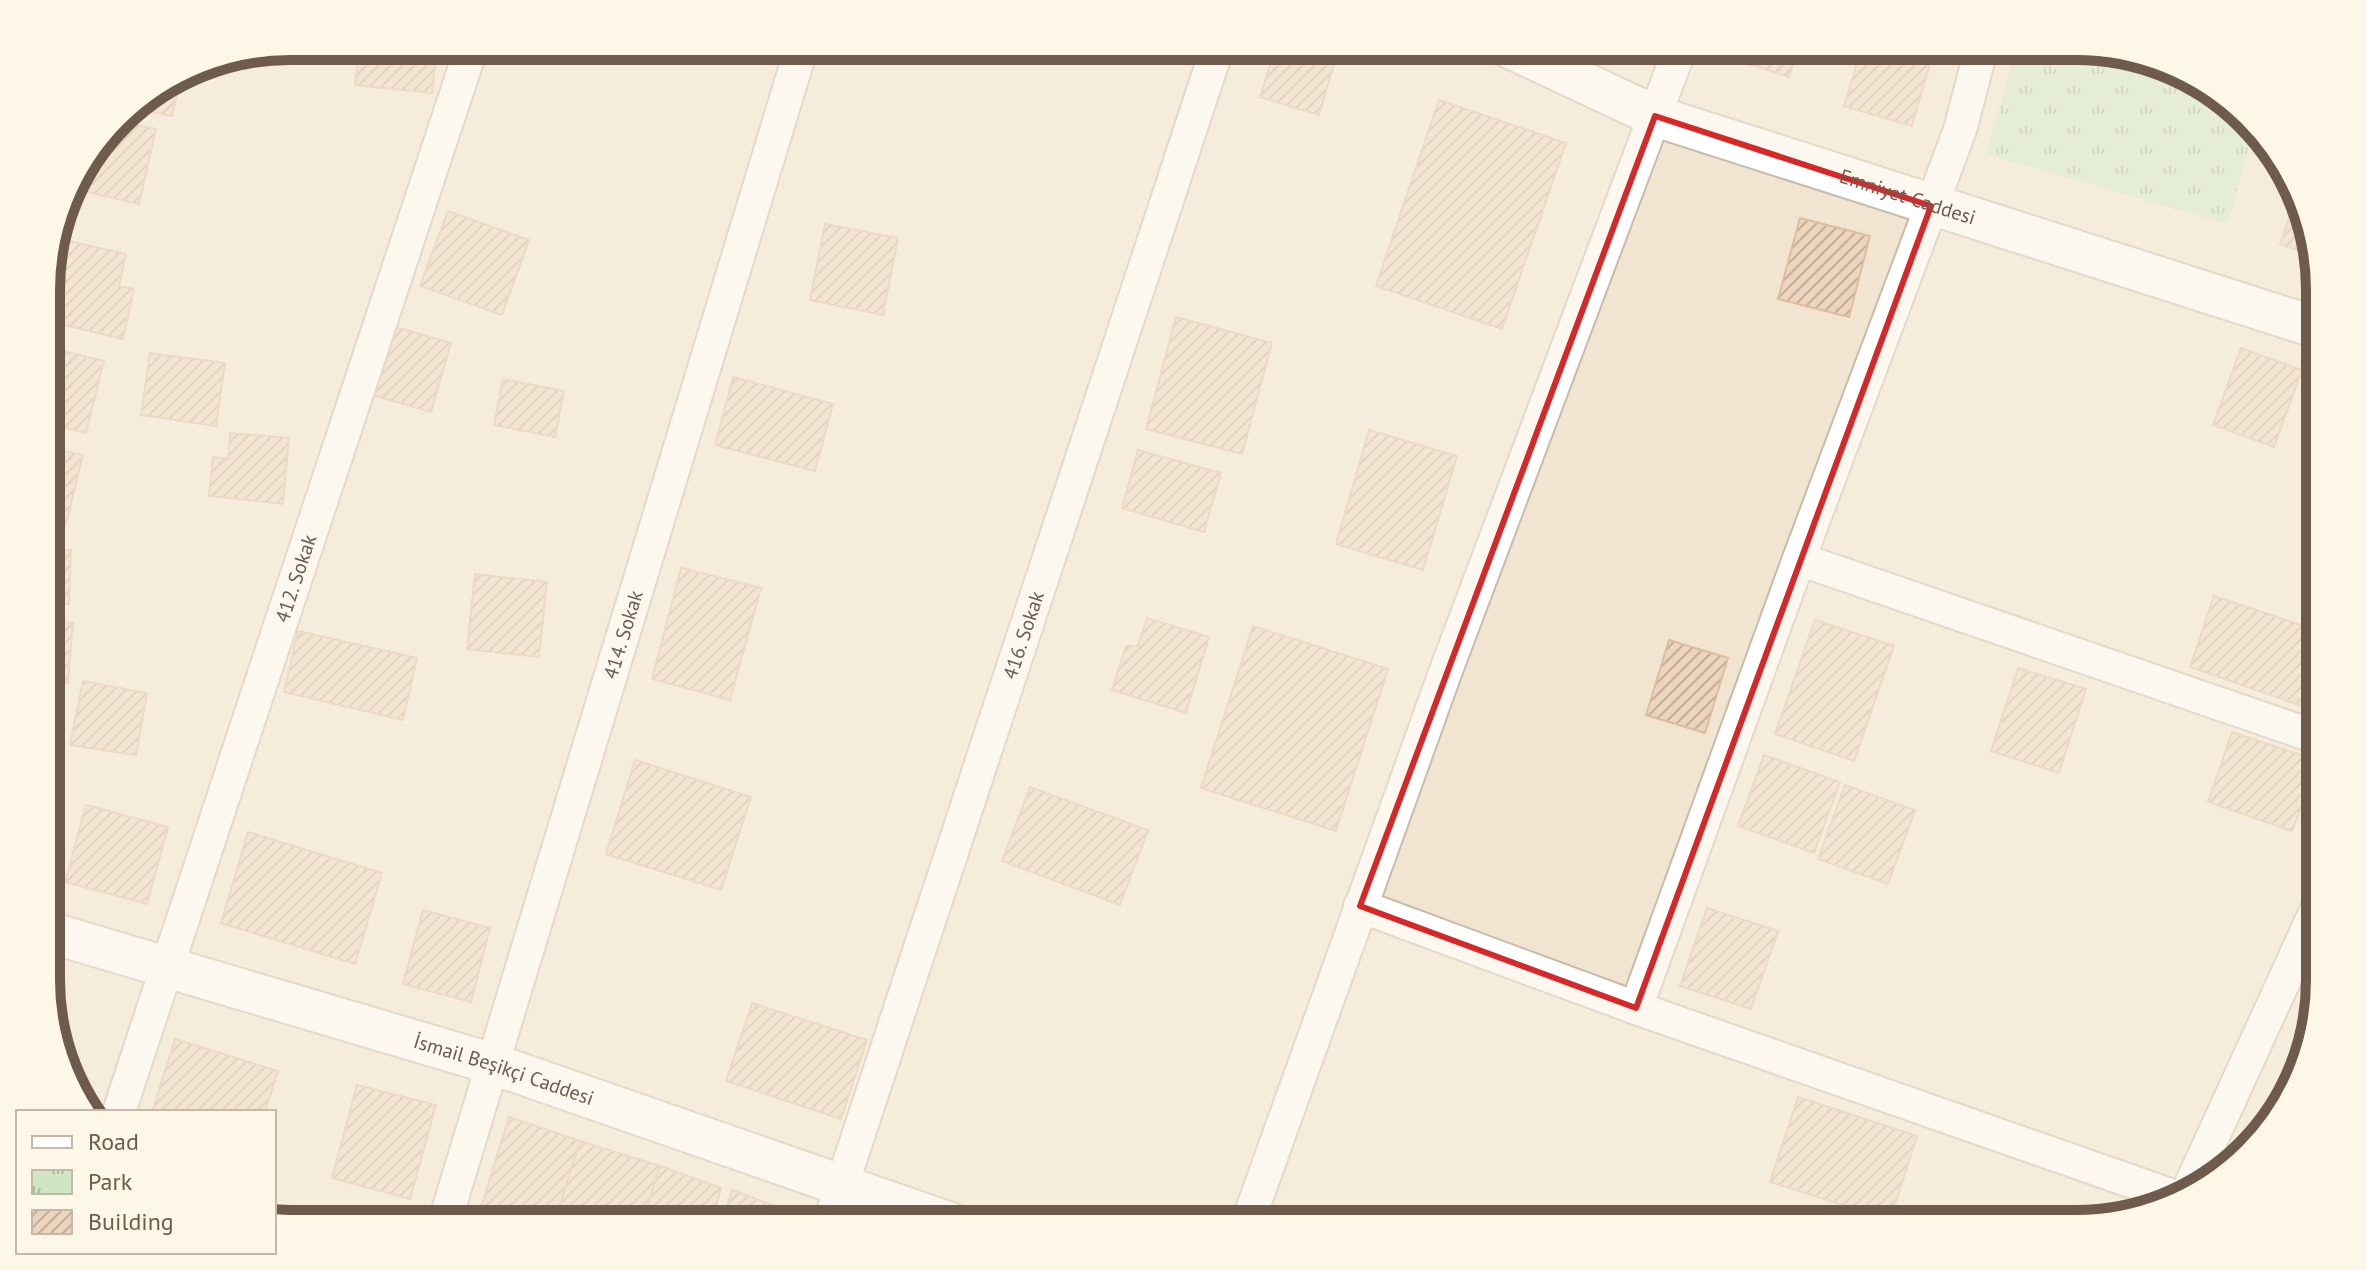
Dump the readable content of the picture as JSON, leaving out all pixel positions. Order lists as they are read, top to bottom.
{
  "streets": {
    "street": [
      "Emniyet Caddesi",
      "412. Sokak",
      "414. Sokak",
      "416. Sokak",
      "İsmail Beşikçi Caddesi"
    ]
  },
  "crossings": [
    ["412. Sokak", "İsmail Beşikçi Caddesi"],
    ["414. Sokak", "İsmail Beşikçi Caddesi"],
    ["416. Sokak", "İsmail Beşikçi Caddesi"]
  ],
  "legend": ["Road", "Park", "Building"]
}
